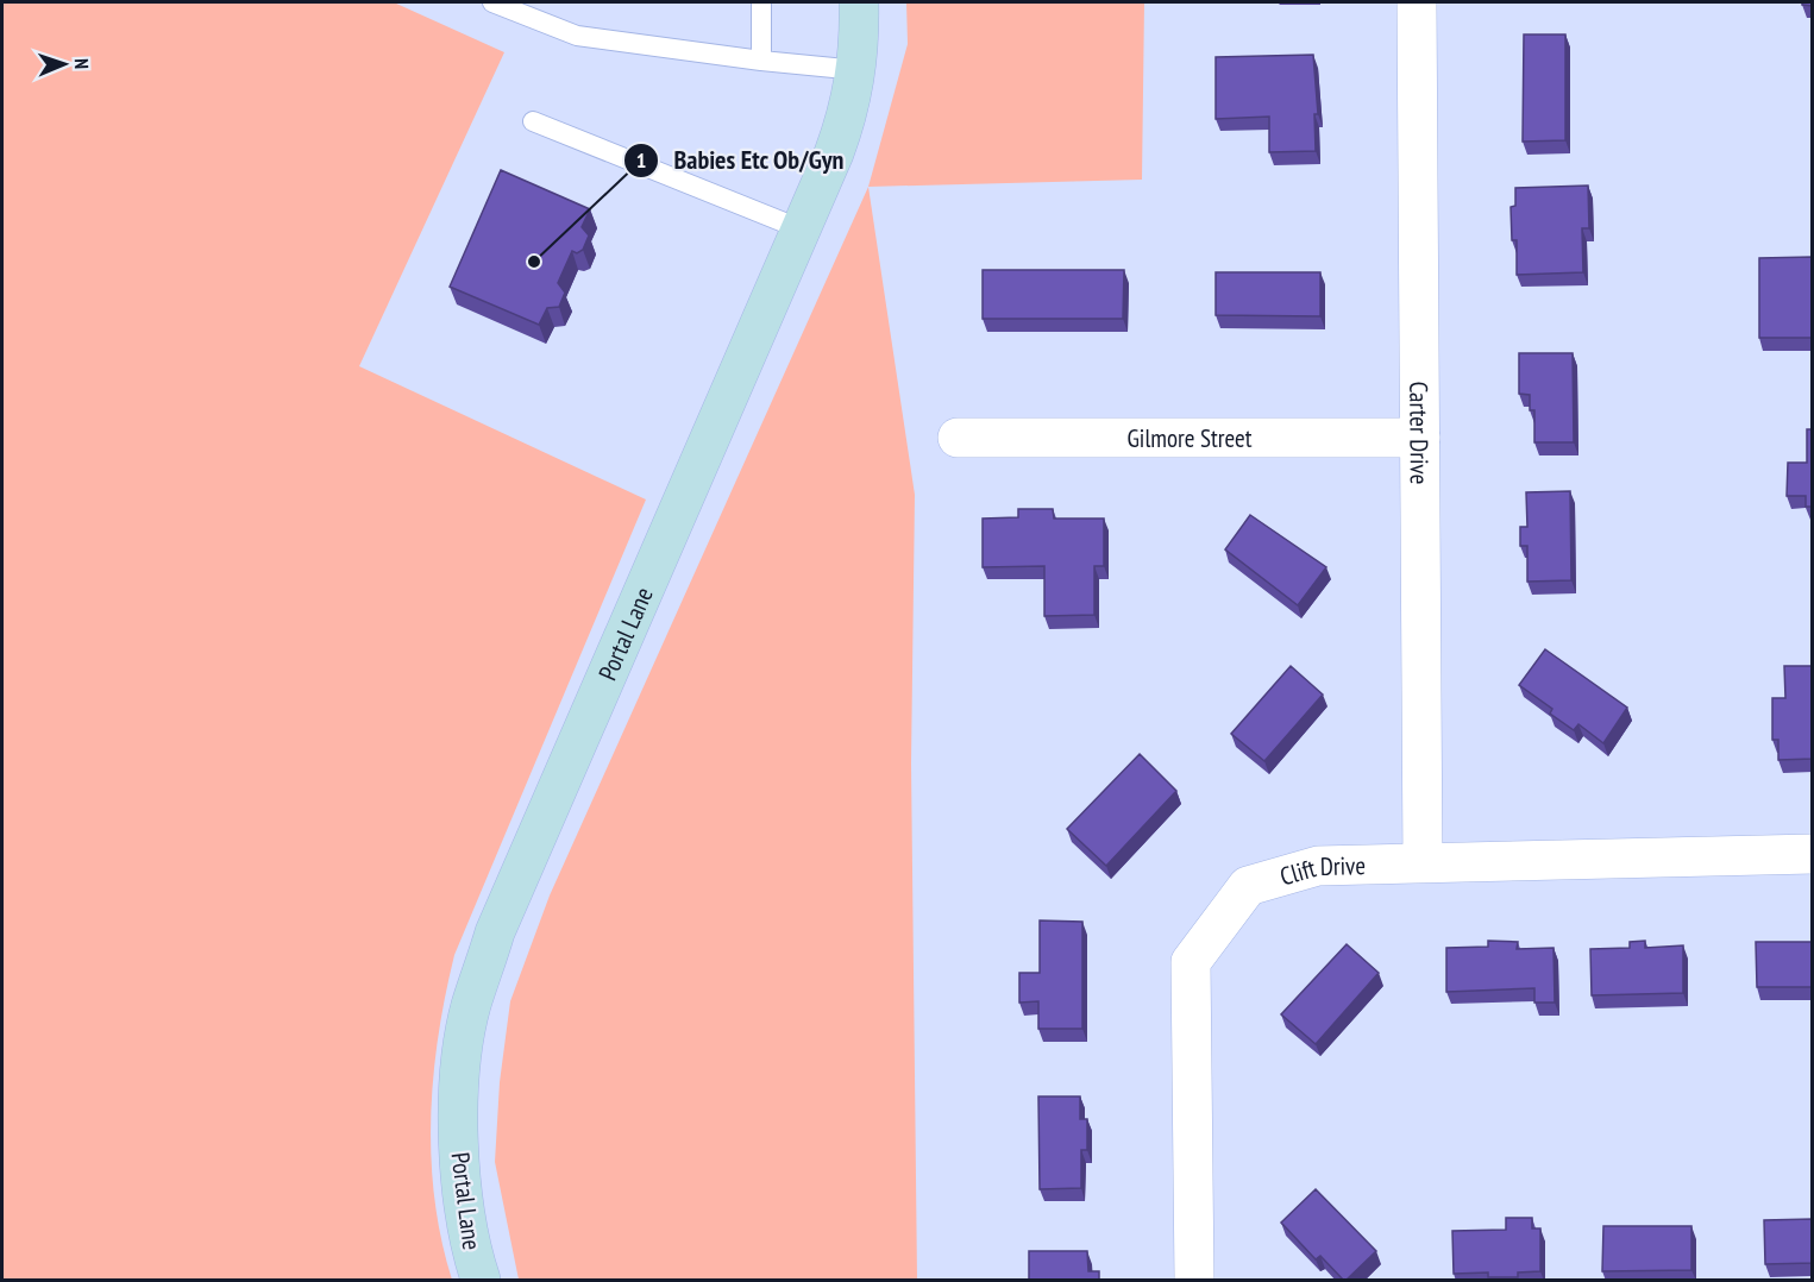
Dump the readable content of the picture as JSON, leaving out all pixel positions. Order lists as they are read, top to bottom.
{
  "streets": {
    "street": [
      "Carter Drive",
      "Gilmore Street",
      "Portal Lane",
      "Clift Drive"
    ]
  },
  "crossings": [
    ["Carter Drive", "Gilmore Street"],
    ["Carter Drive", "Clift Drive"]
  ],
  "places": ["Babies Etc Ob/Gyn"],
  "north": "right"
}
